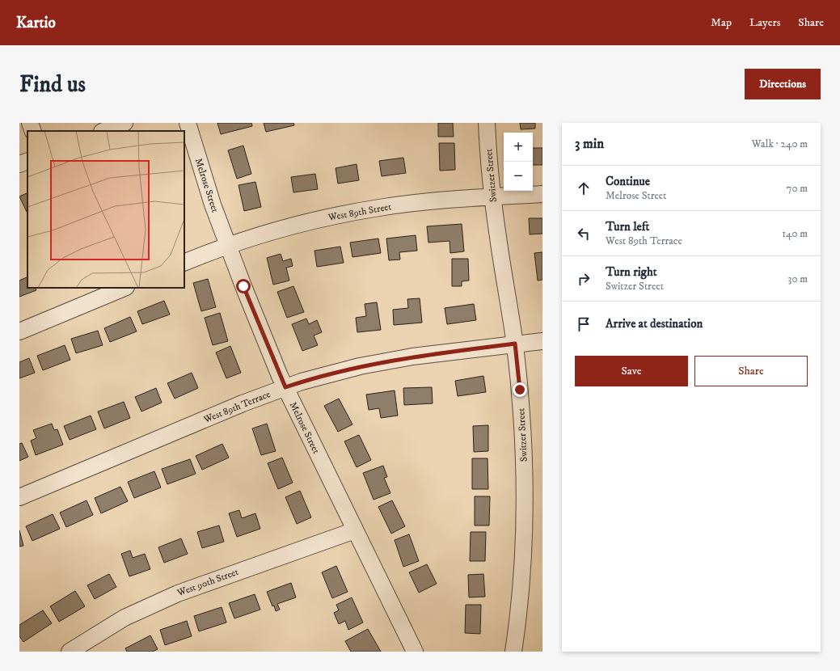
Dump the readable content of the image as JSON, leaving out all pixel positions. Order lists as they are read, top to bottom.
{
  "streets": {
    "street": [
      "Switzer Street",
      "Melrose Street",
      "West 89th Street",
      "West 89th Terrace",
      "West 90th Street"
    ]
  },
  "crossings": [
    ["Switzer Street", "West 89th Street"],
    ["Switzer Street", "West 89th Terrace"],
    ["Melrose Street", "West 89th Street"],
    ["Melrose Street", "West 89th Terrace"],
    ["Melrose Street", "West 90th Street"]
  ],
  "page": {
    "header": "Kartio",
    "nav": ["Map", "Layers", "Share"],
    "buttons": [
      "Directions",
      ["Save", "Share"]
    ],
    "title": "Find us",
    "heading": ["3 min", "Walk · 240 m"],
    "map_buttons": ["+", "−"],
    "list": [
      ["Continue", "Melrose Street", "70 m"],
      ["Turn left", "West 89th Terrace", "140 m"],
      ["Turn right", "Switzer Street", "30 m"],
      "Arrive at destination"
    ]
  }
}
